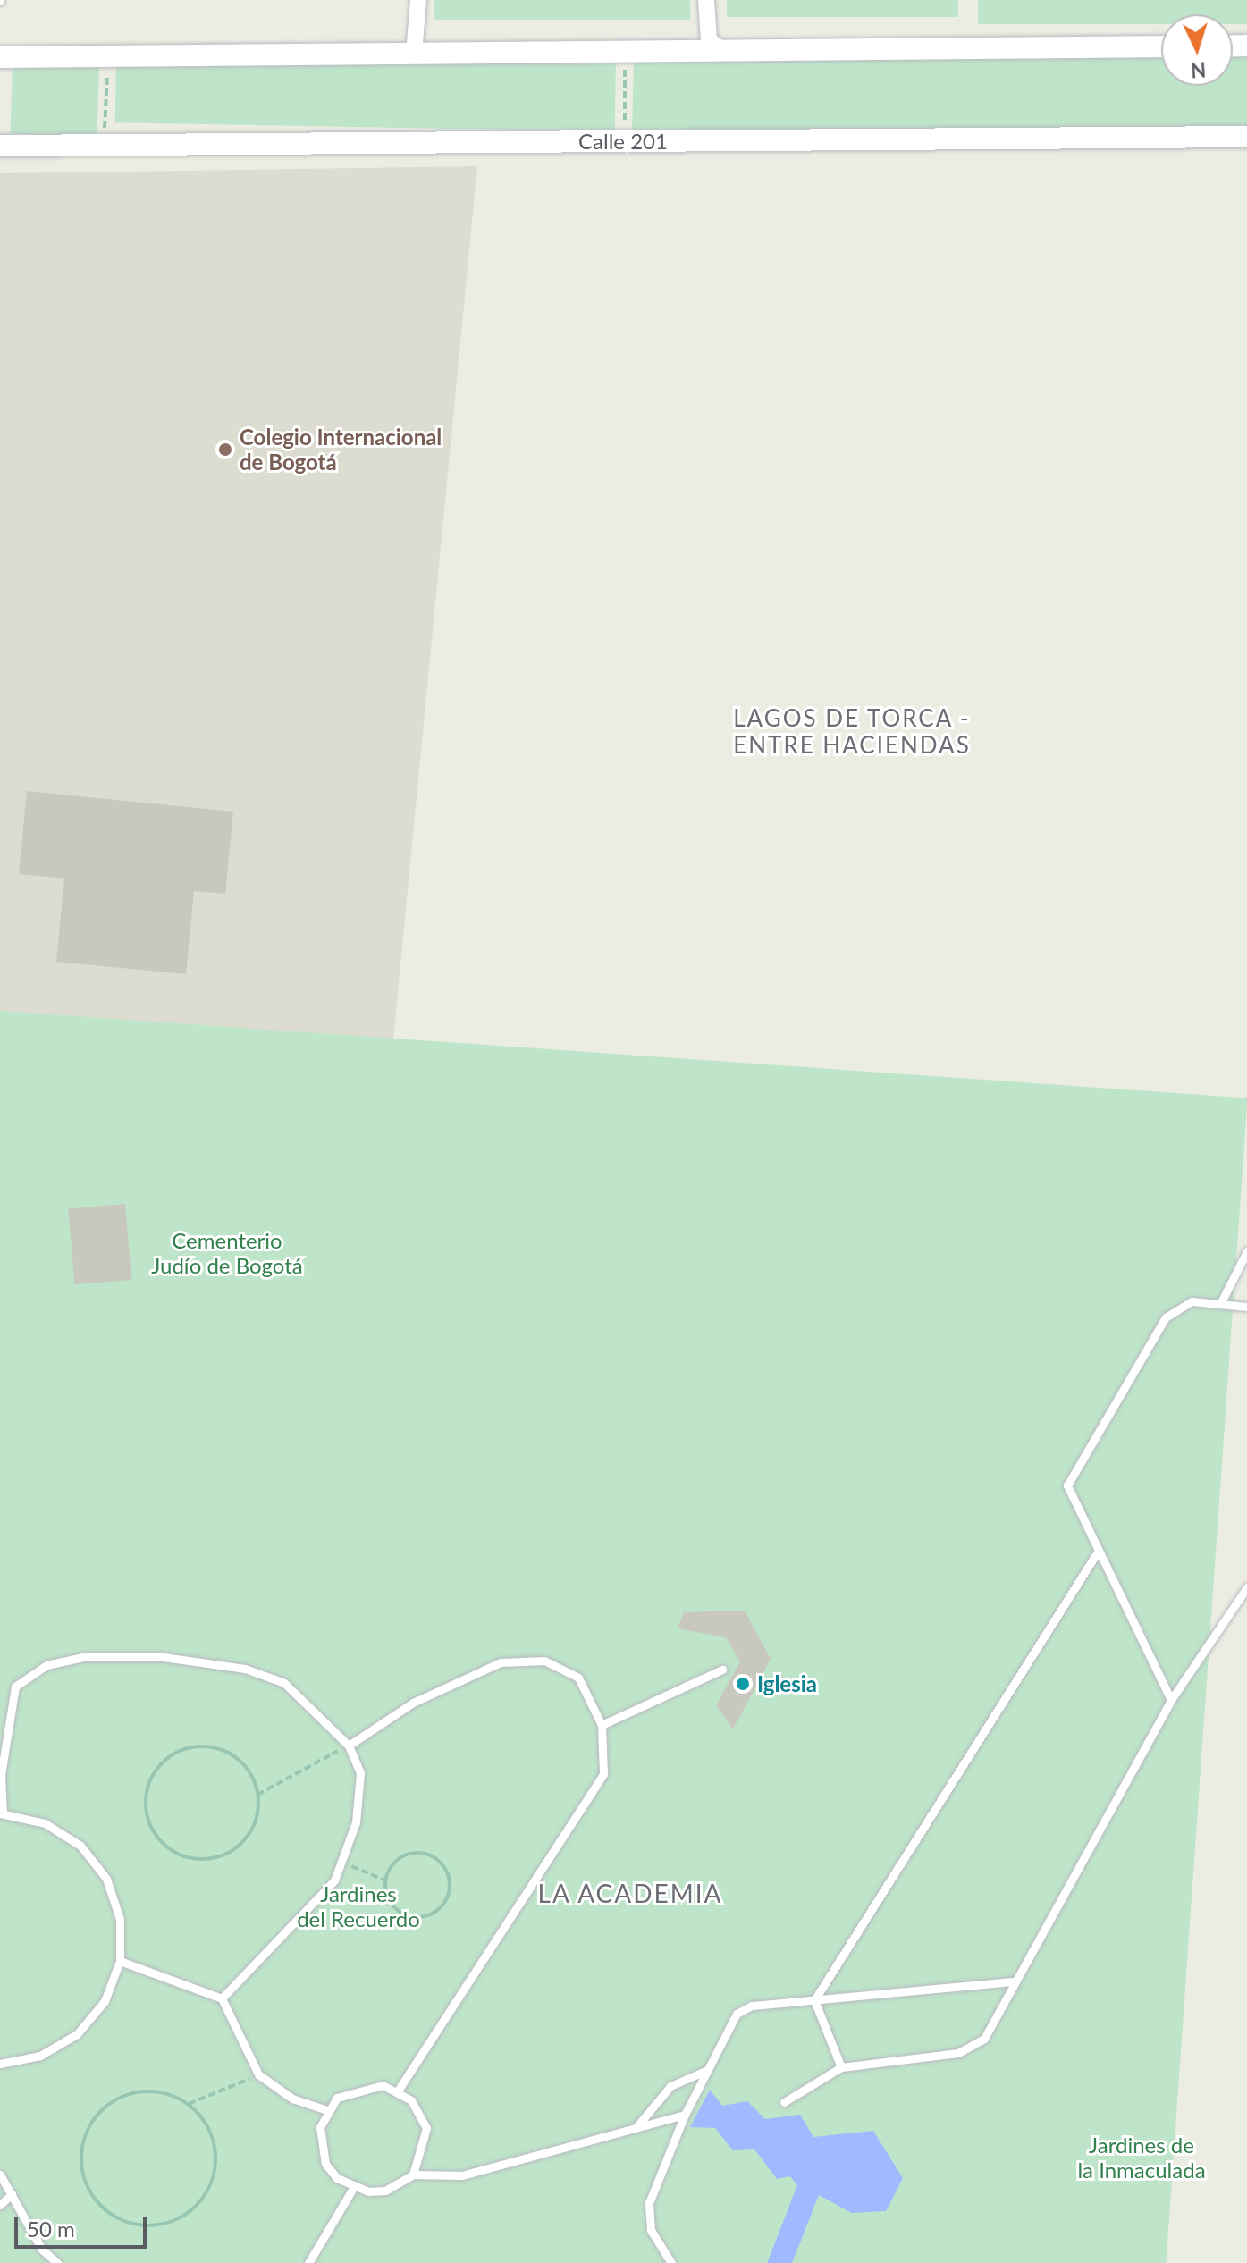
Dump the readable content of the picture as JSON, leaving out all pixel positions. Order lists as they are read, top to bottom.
{
  "streets": {
    "main road": ["Calle 201"]
  },
  "districts": ["LAGOS DE TORCA - ENTRE HACIENDAS", "LA ACADEMIA"],
  "parks": ["Cementerio Judío de Bogotá", "Jardines del Recuerdo", "Jardines de la Inmaculada"],
  "places": ["Colegio Internacional de Bogotá", "Iglesia"],
  "scale_bar": "50 m",
  "north": "bottom"
}
